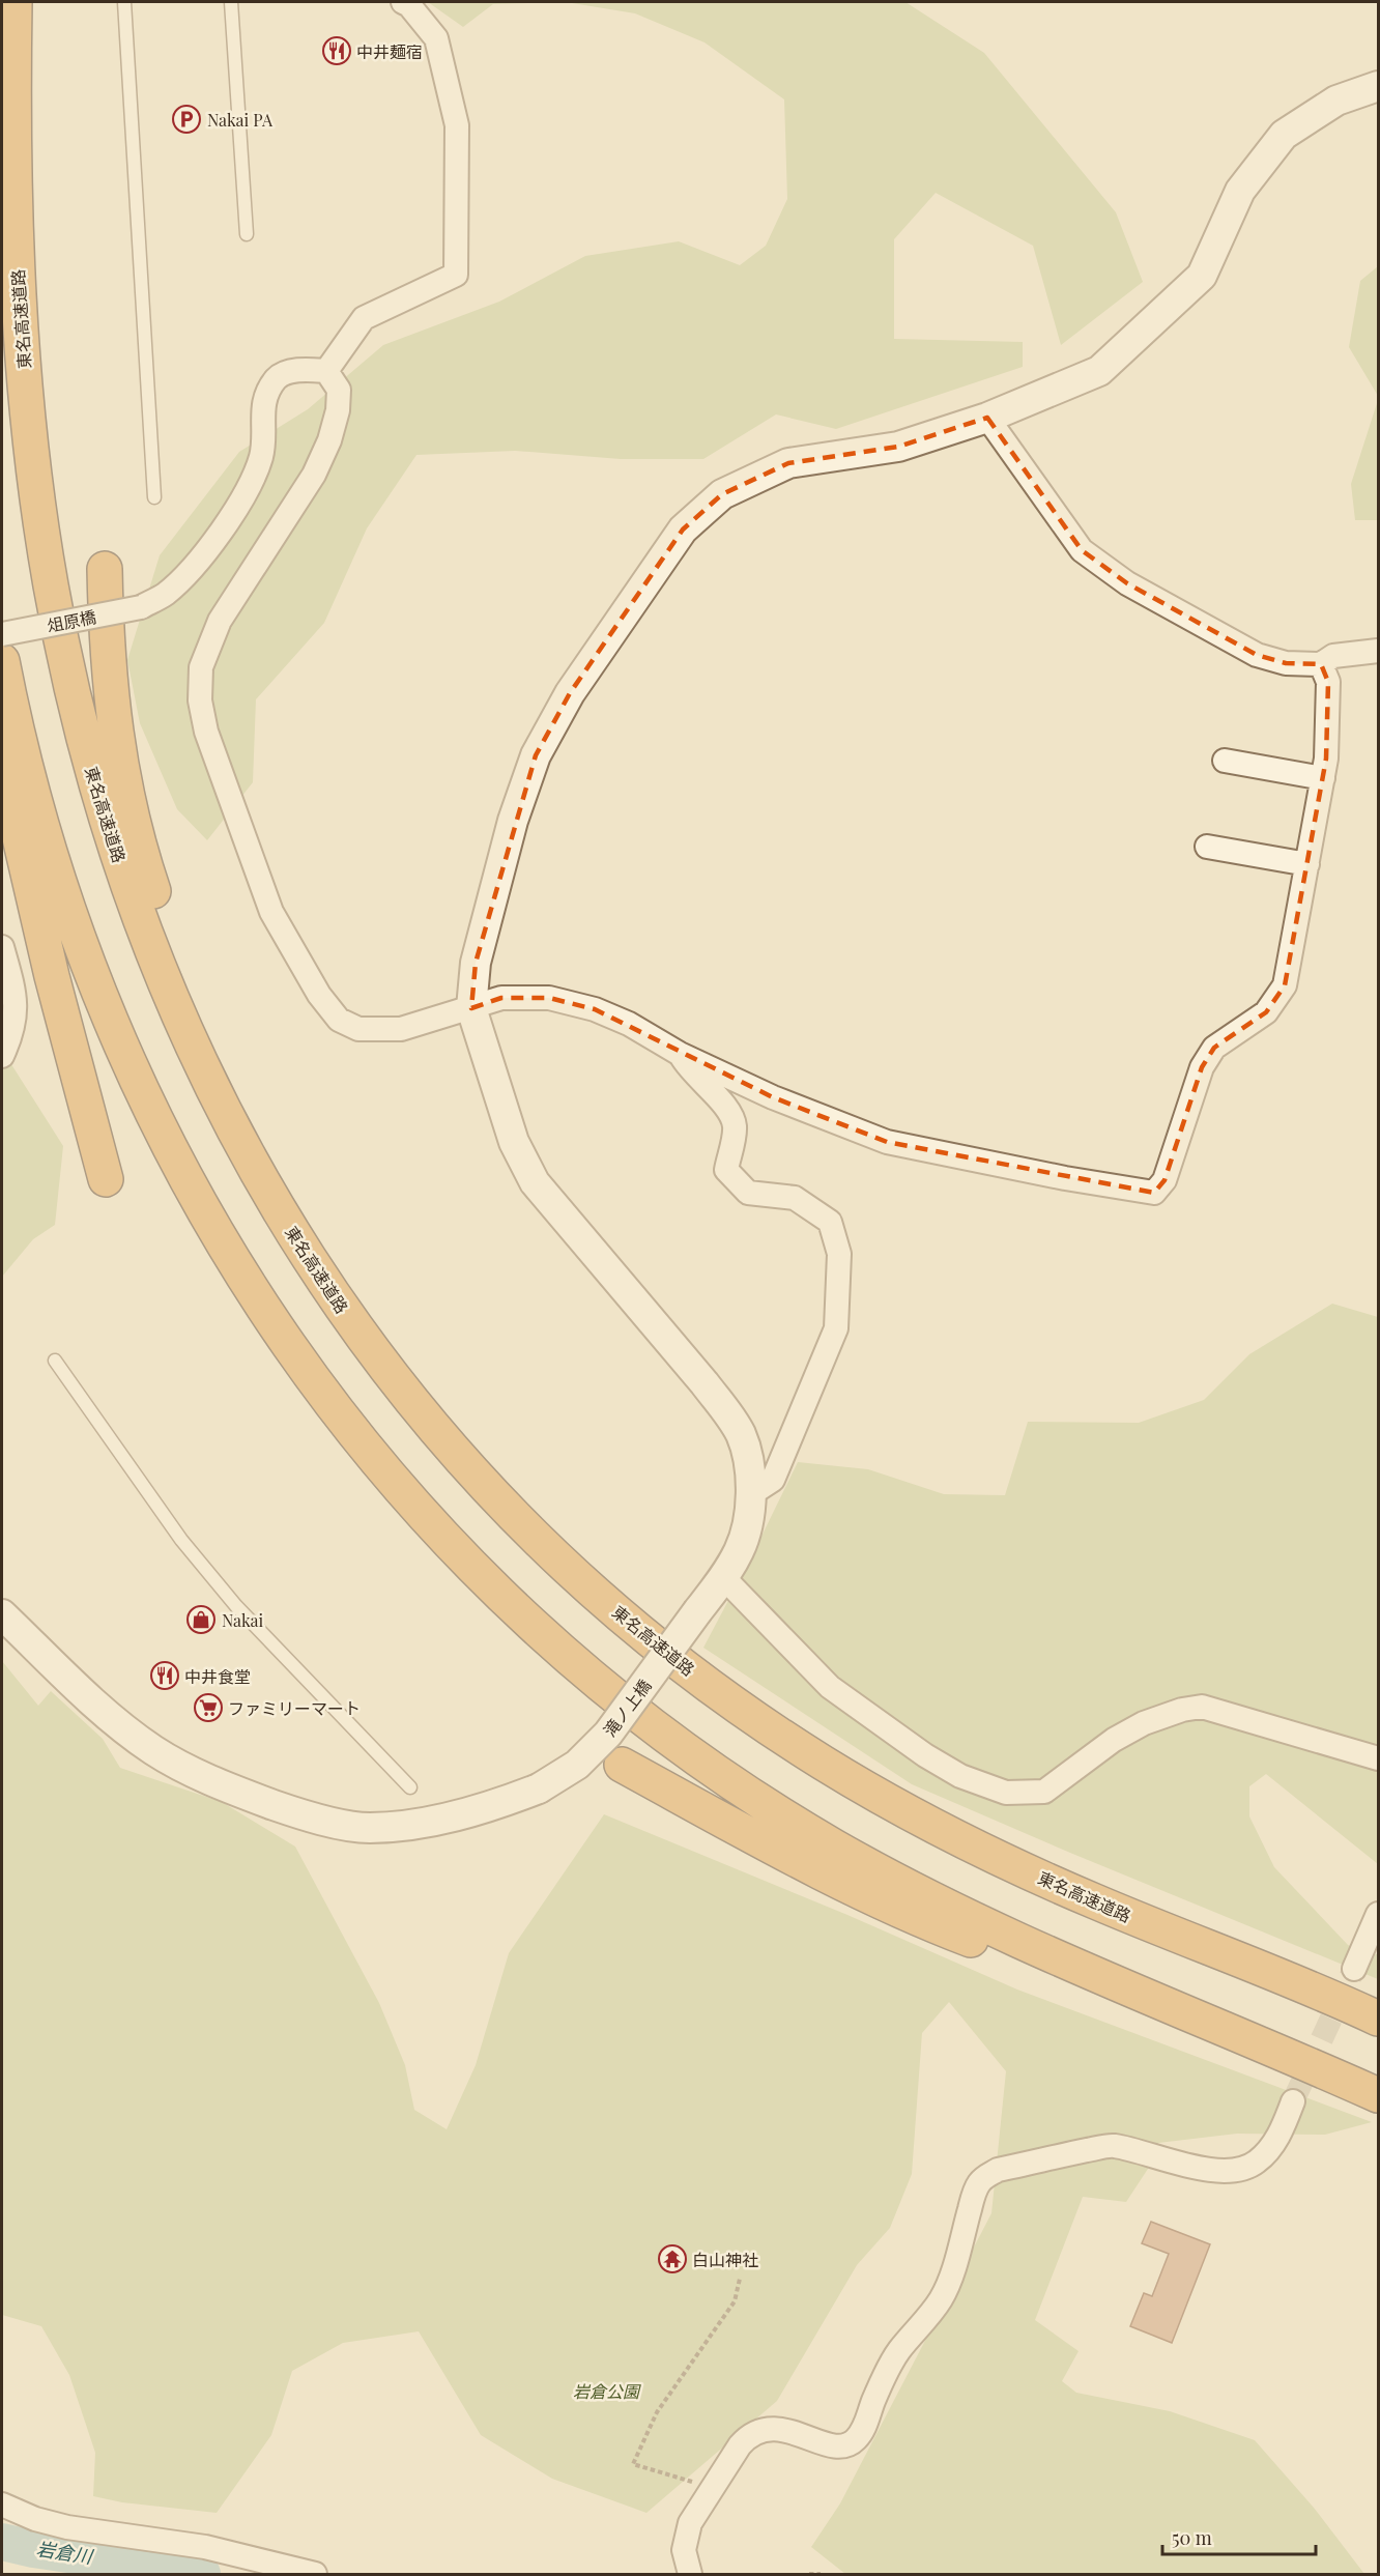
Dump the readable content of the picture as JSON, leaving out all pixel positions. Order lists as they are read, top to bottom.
{
  "streets": {
    "highway": ["東名高速道路"],
    "street": ["俎原橋", "滝ノ上橋"]
  },
  "water": ["岩倉川"],
  "parks": ["岩倉公園"],
  "places": {
    "restaurant": ["中井麺宿", "中井食堂"],
    "parking": ["Nakai PA"],
    "shop": ["Nakai"],
    "supermarket": ["ファミリーマート"],
    "temple": ["白山神社"]
  },
  "scale_bar": "50 m"
}
